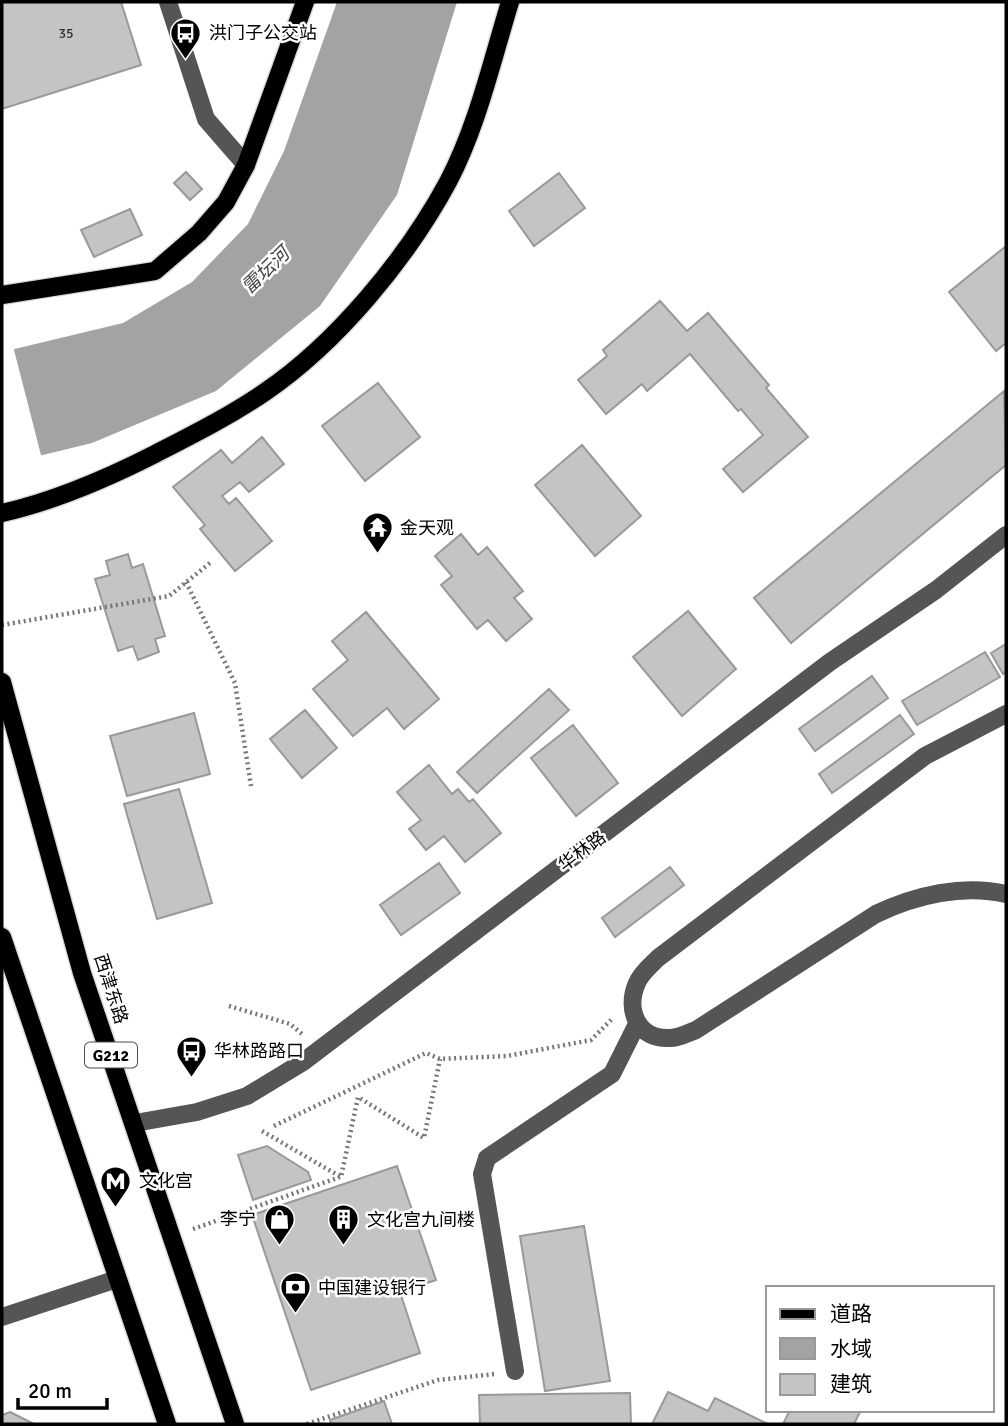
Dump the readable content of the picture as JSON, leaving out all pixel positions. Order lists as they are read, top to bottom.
{
  "streets": {
    "main road": ["西津东路", "G212"],
    "street": ["华林路"]
  },
  "crossings": [
    ["华林路", "西津东路"]
  ],
  "water": ["雷坛河"],
  "places": {
    "bus stop": ["洪门子公交站", "华林路路口"],
    "temple": ["金天观"],
    "metro station": ["文化宫"],
    "shop": ["李宁"],
    "building": ["文化宫九间楼"],
    "bank": ["中国建设银行"]
  },
  "house_numbers": ["35"],
  "legend": ["道路", "水域", "建筑"],
  "scale_bar": "20 m"
}
